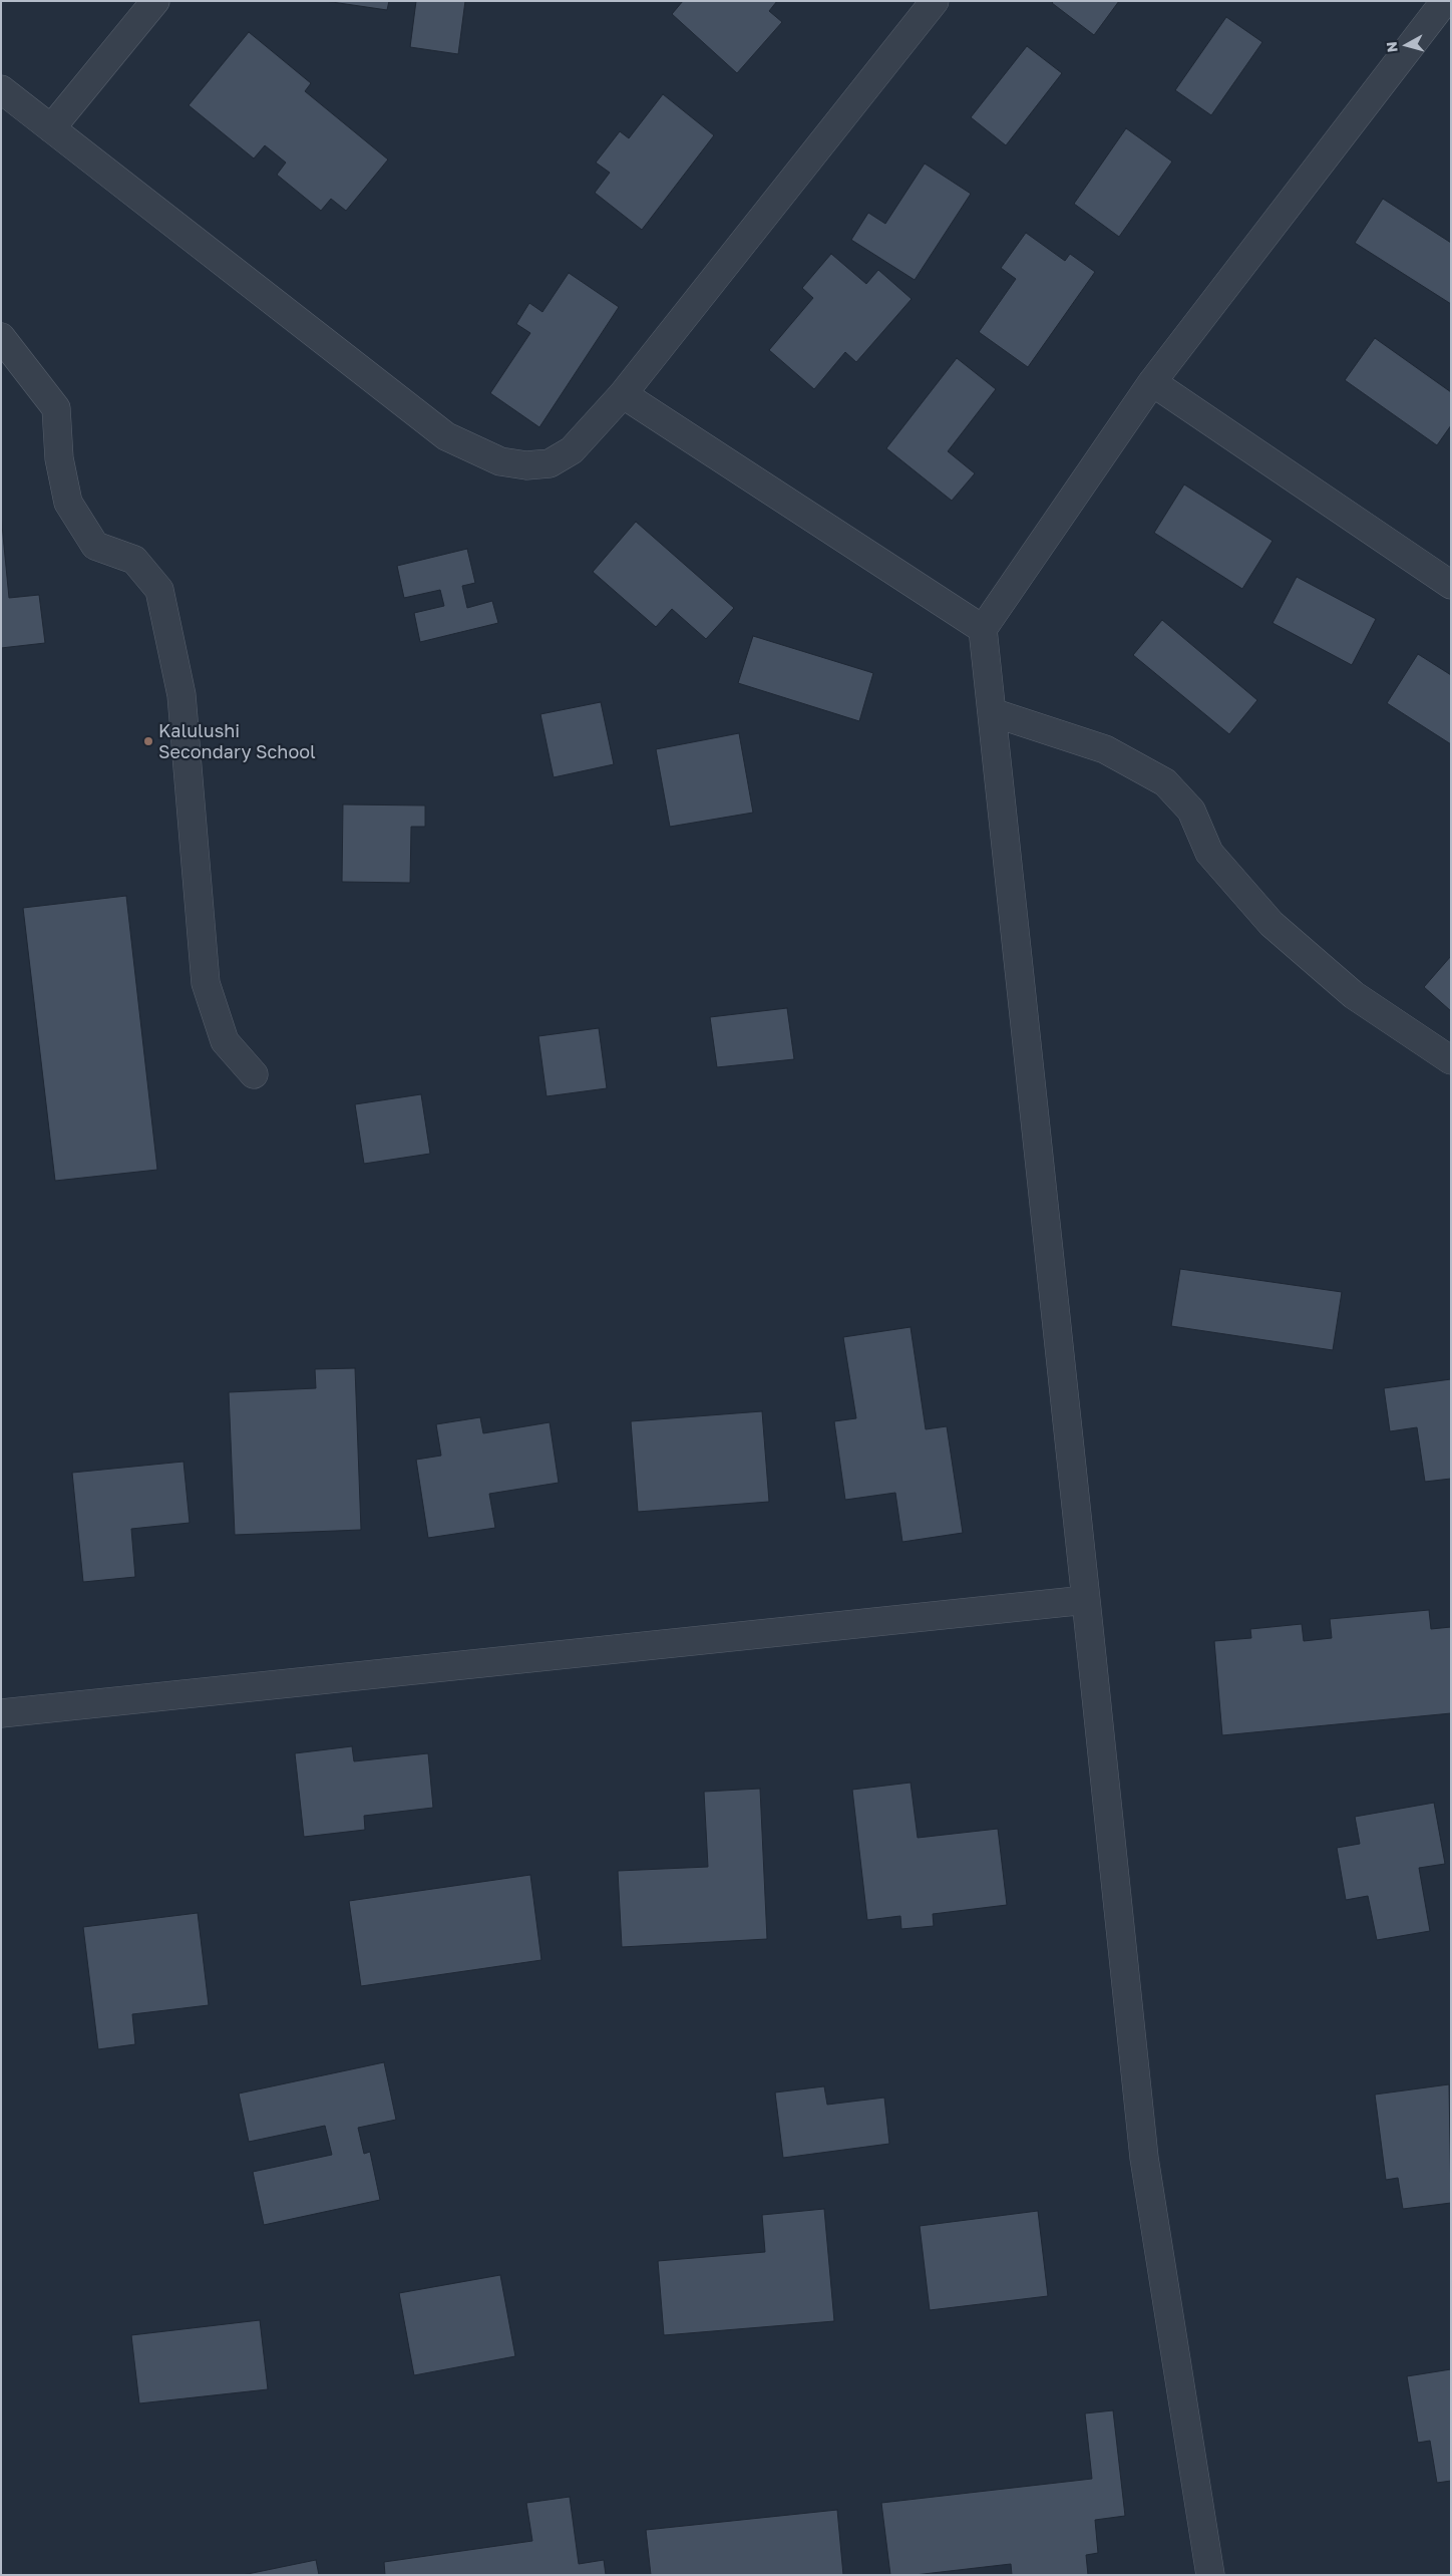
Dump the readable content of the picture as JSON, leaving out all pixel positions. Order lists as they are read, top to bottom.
{
  "places": ["Kalulushi Secondary School"],
  "north": "left"
}
